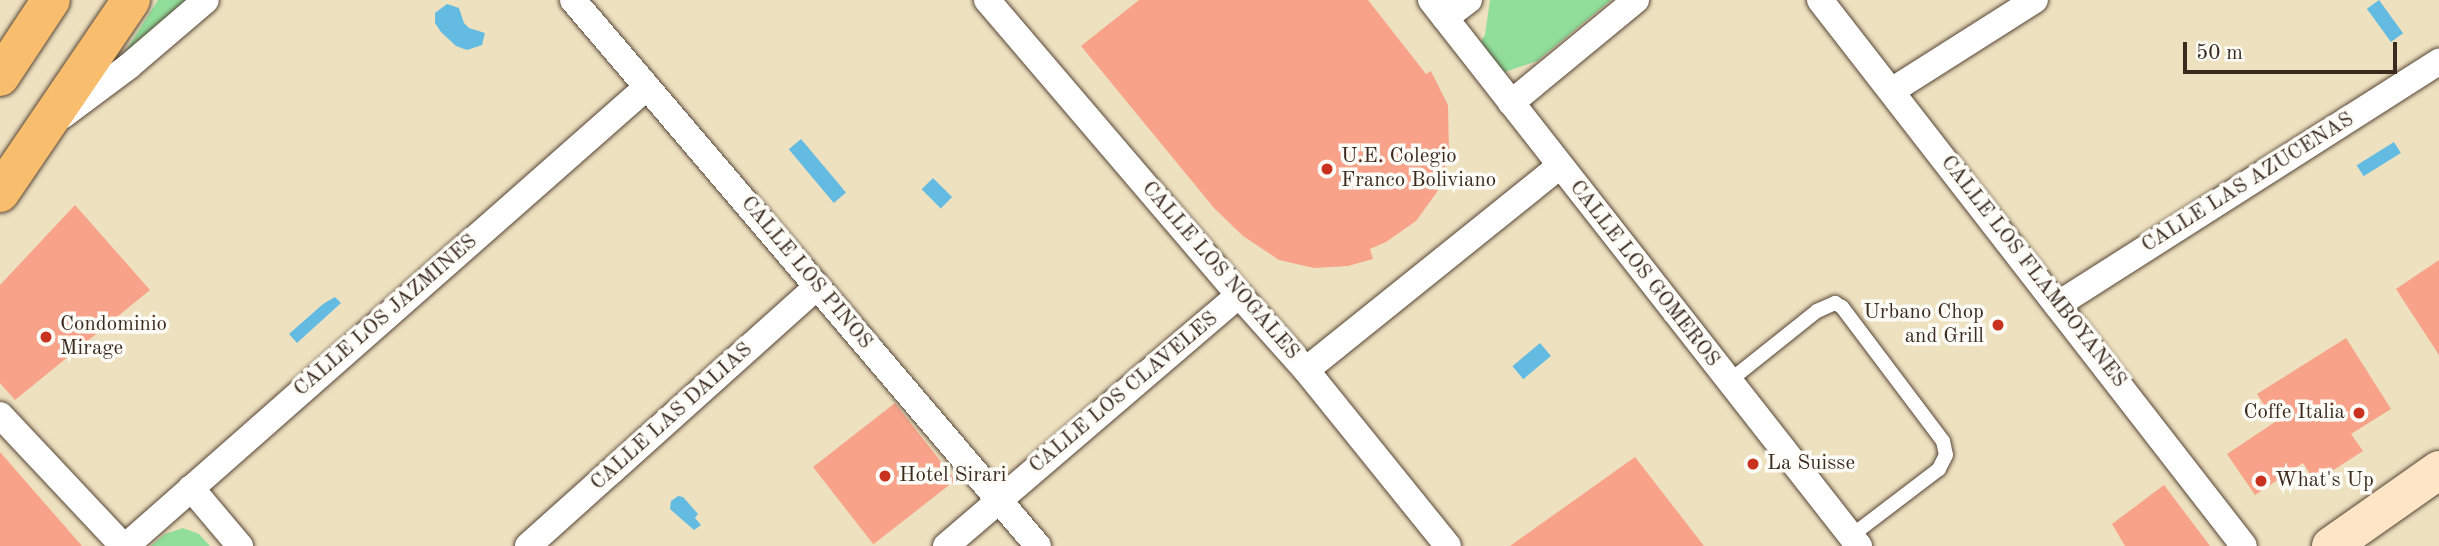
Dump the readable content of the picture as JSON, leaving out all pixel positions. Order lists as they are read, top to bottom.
{
  "streets": {
    "street": [
      "CALLE LAS AZUCENAS",
      "CALLE LOS NOGALES",
      "CALLE LOS FLAMBOYANES",
      "CALLE LOS PINOS",
      "CALLE LOS GOMEROS",
      "CALLE LOS JAZMINES",
      "CALLE LOS CLAVELES",
      "CALLE LAS DALIAS"
    ]
  },
  "crossings": [
    ["CALLE LAS AZUCENAS", "CALLE LOS FLAMBOYANES"],
    ["CALLE LOS NOGALES", "CALLE LOS CLAVELES"],
    ["CALLE LOS PINOS", "CALLE LOS JAZMINES"],
    ["CALLE LOS PINOS", "CALLE LOS CLAVELES"],
    ["CALLE LOS PINOS", "CALLE LAS DALIAS"]
  ],
  "places": [
    "U.E. Colegio Franco Boliviano",
    "Urbano Chop and Grill",
    "Condominio Mirage",
    "Coffe Italia",
    "La Suisse",
    "Hotel Sirari",
    "What's Up"
  ],
  "scale_bar": "50 m"
}
